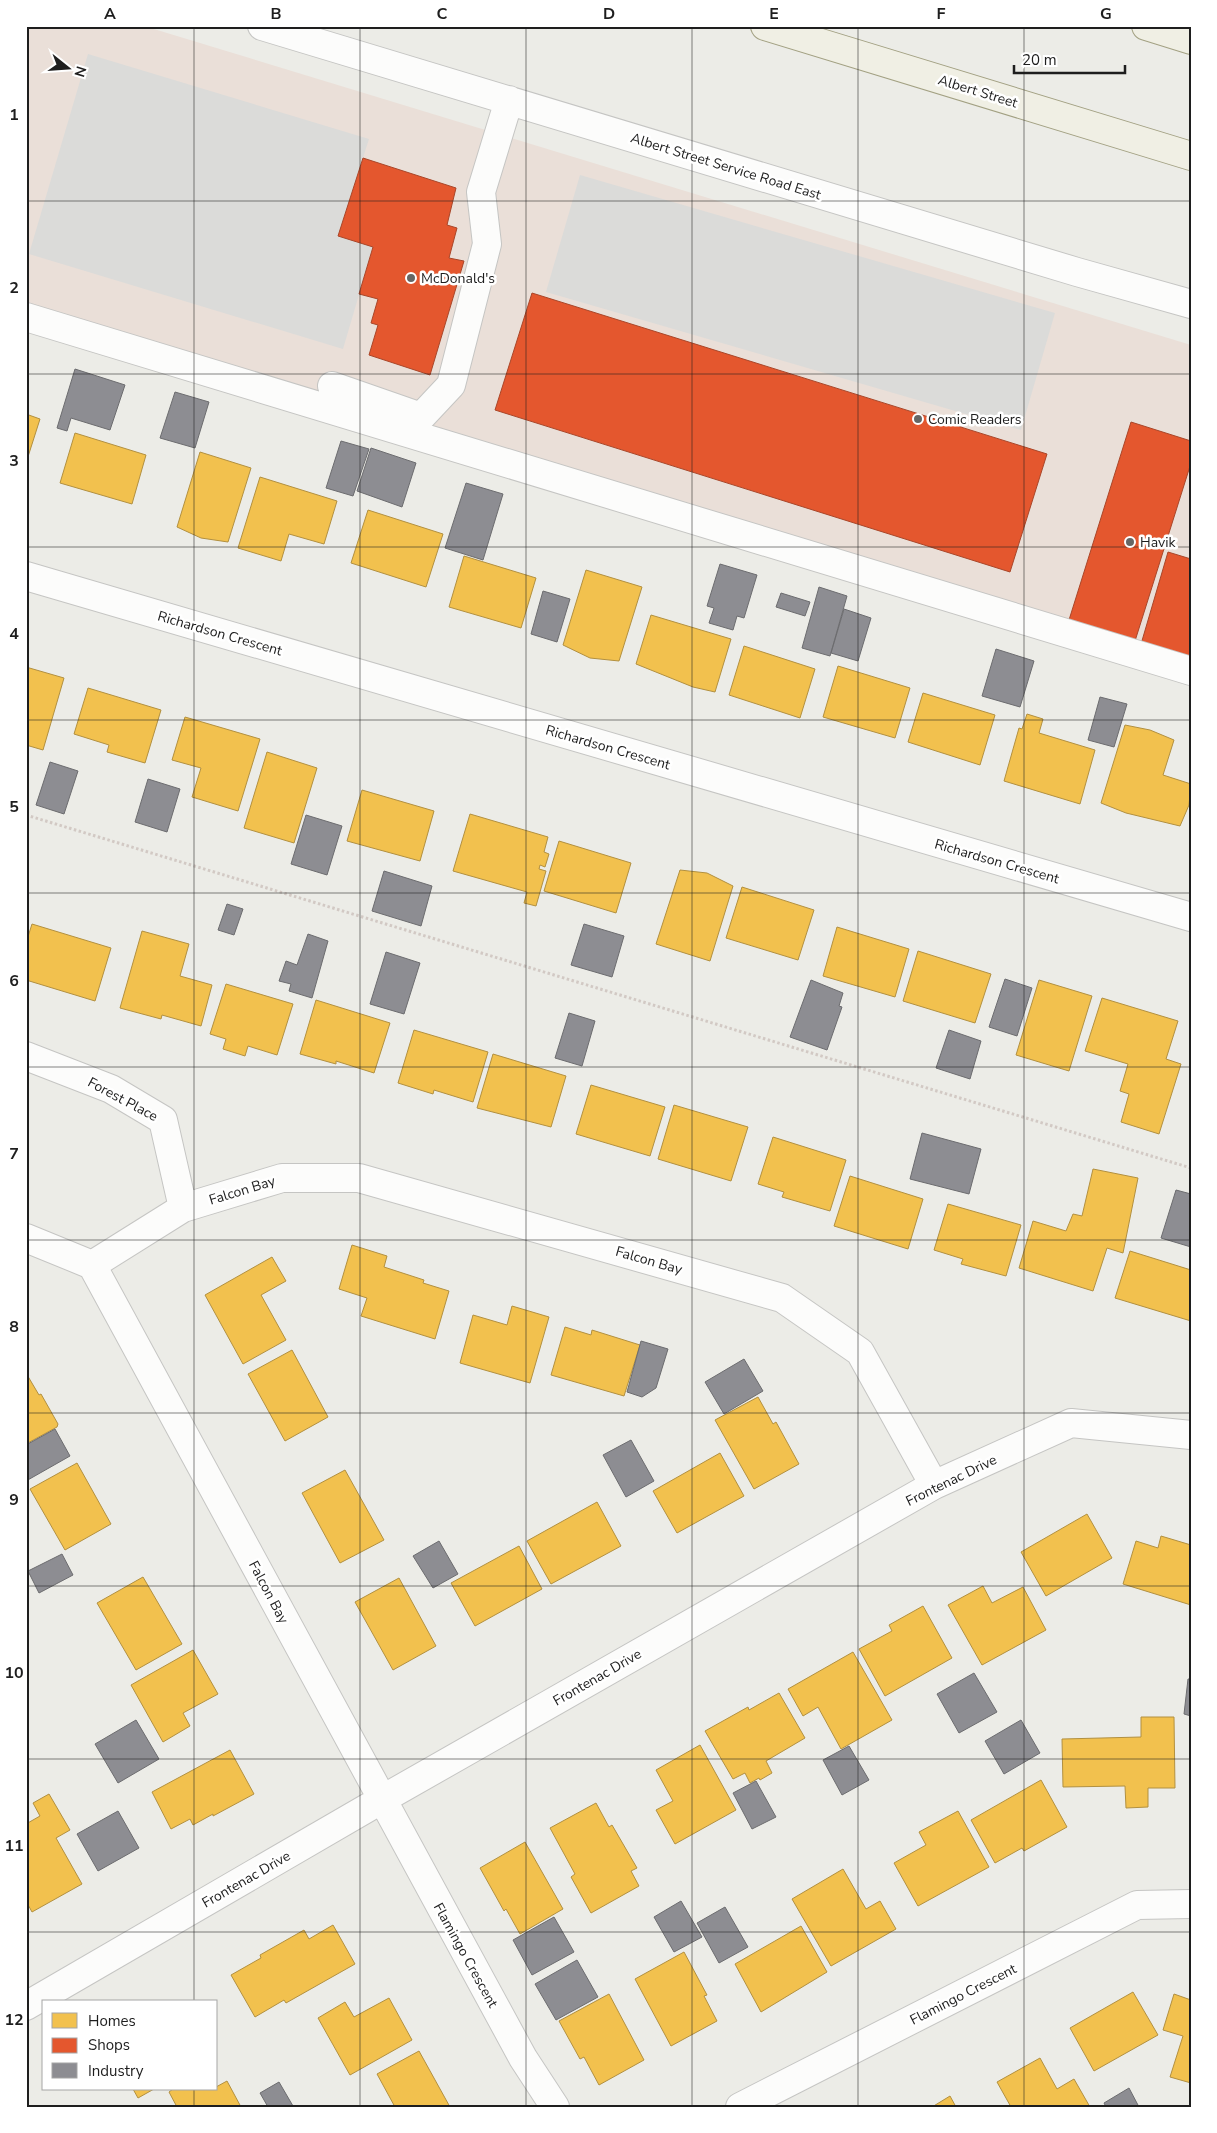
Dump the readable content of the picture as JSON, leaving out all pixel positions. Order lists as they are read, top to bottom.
{
  "streets": {
    "main road": ["Albert Street"],
    "street": [
      "Albert Street Service Road East",
      "Richardson Crescent",
      "Forest Place",
      "Falcon Bay",
      "Frontenac Drive",
      "Flamingo Crescent"
    ]
  },
  "crossings": [
    ["Forest Place", "Falcon Bay"],
    ["Falcon Bay", "Frontenac Drive"],
    ["Falcon Bay", "Flamingo Crescent"],
    ["Frontenac Drive", "Flamingo Crescent"]
  ],
  "places": ["McDonald's", "Comic Readers", "Havik"],
  "legend": ["Homes", "Shops", "Industry"],
  "scale_bar": "20 m",
  "north": "right",
  "grid": {
    "columns": [
      "A",
      "B",
      "C",
      "D",
      "E",
      "F",
      "G"
    ],
    "rows": [
      "1",
      "2",
      "3",
      "4",
      "5",
      "6",
      "7",
      "8",
      "9",
      "10",
      "11",
      "12"
    ]
  }
}
